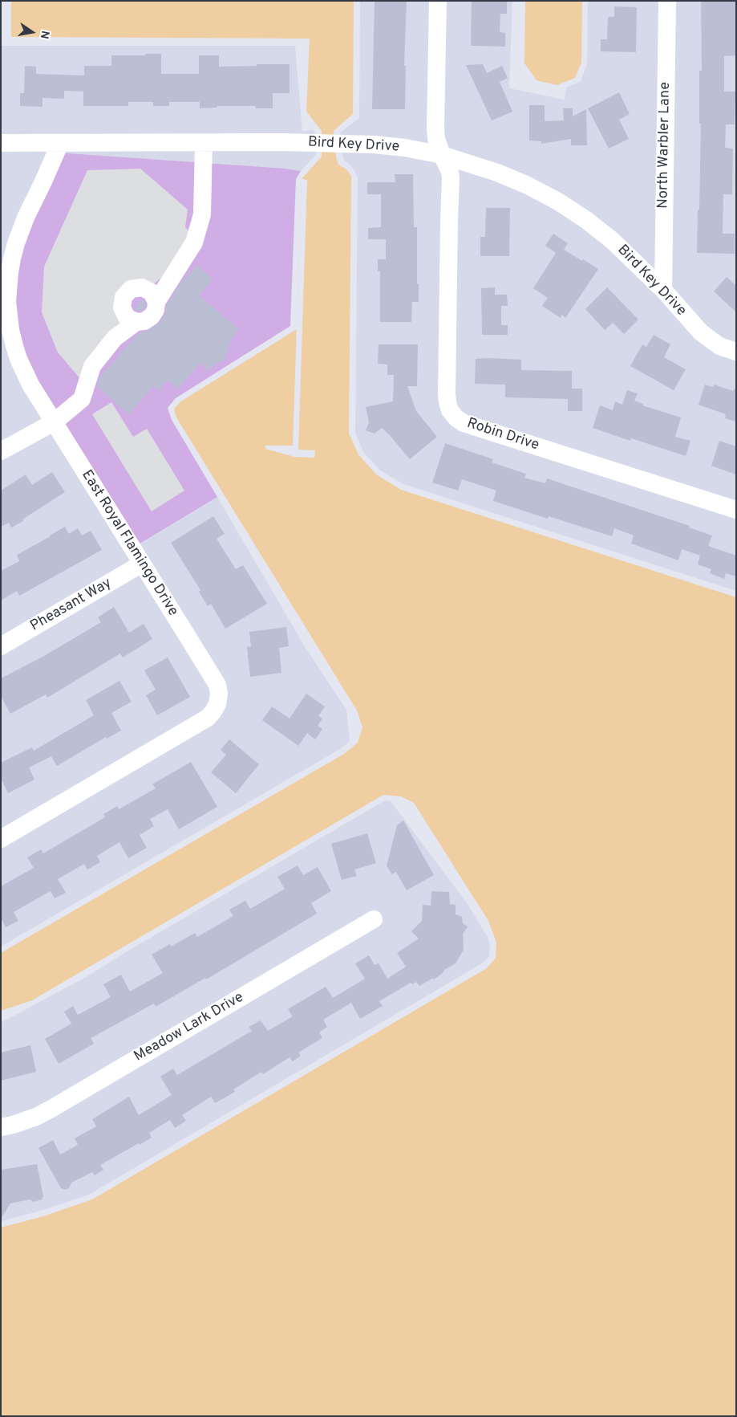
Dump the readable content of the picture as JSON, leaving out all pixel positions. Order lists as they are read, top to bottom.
{
  "streets": {
    "street": [
      "Bird Key Drive",
      "North Warbler Lane",
      "Robin Drive",
      "East Royal Flamingo Drive",
      "Pheasant Way",
      "Meadow Lark Drive"
    ]
  },
  "crossings": [
    ["Bird Key Drive", "North Warbler Lane"],
    ["Bird Key Drive", "Robin Drive"],
    ["Bird Key Drive", "East Royal Flamingo Drive"],
    ["East Royal Flamingo Drive", "Pheasant Way"]
  ],
  "north": "right"
}
